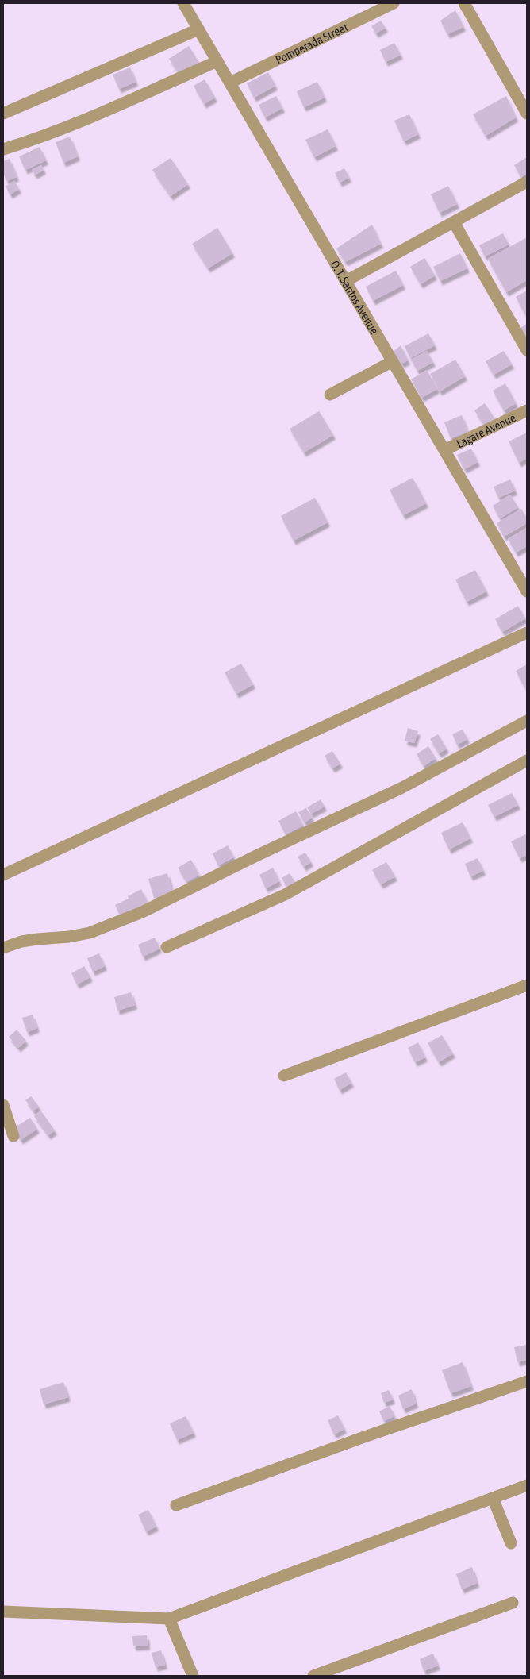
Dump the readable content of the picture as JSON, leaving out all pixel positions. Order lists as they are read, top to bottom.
{
  "streets": {
    "street": ["Pomperada Street", "O. T. Santos Avenue", "Lagare Avenue"]
  },
  "crossings": [
    ["Pomperada Street", "O. T. Santos Avenue"],
    ["O. T. Santos Avenue", "Lagare Avenue"]
  ]
}
